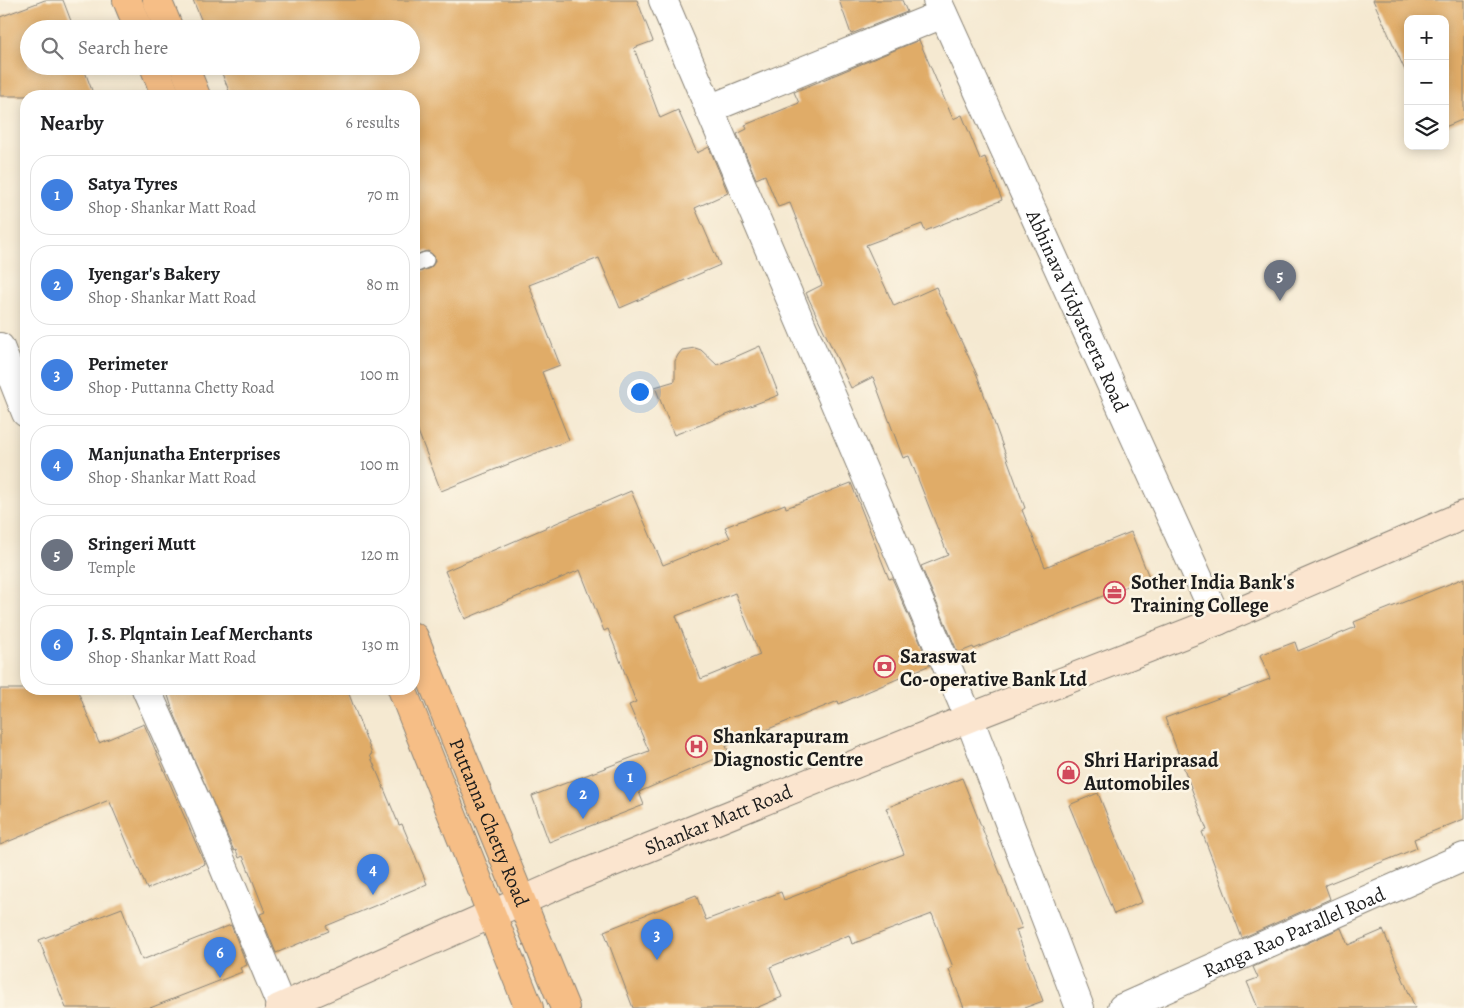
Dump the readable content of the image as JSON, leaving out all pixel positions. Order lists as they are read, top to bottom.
{
  "streets": {
    "main road": ["Puttanna Chetty Road"],
    "street": ["Abhinava Vidyateerta Road", "Shankar Matt Road", "Ranga Rao Parallel Road"]
  },
  "crossings": [
    ["Abhinava Vidyateerta Road", "Shankar Matt Road"],
    ["Shankar Matt Road", "Puttanna Chetty Road"]
  ],
  "places": {
    "office": ["Sother India Bank's Training College"],
    "bank": ["Saraswat Co-operative Bank Ltd"],
    "hospital": ["Shankarapuram Diagnostic Centre"],
    "shop": ["Shri Hariprasad Automobiles"]
  },
  "page": {
    "map_buttons": ["+", "−"],
    "search": "Search here",
    "heading": ["Nearby", "6 results"],
    "list": [
      {
        "mark": "1",
        "name": "Satya Tyres",
        "note": "Shop · Shankar Matt Road",
        "value": "70 m"
      },
      {
        "mark": "2",
        "name": "Iyengar's Bakery",
        "note": "Shop · Shankar Matt Road",
        "value": "80 m"
      },
      {
        "mark": "3",
        "name": "Perimeter",
        "note": "Shop · Puttanna Chetty Road",
        "value": "100 m"
      },
      {
        "mark": "4",
        "name": "Manjunatha Enterprises",
        "note": "Shop · Shankar Matt Road",
        "value": "100 m"
      },
      {
        "mark": "5",
        "name": "Sringeri Mutt",
        "note": "Temple",
        "value": "120 m"
      },
      {
        "mark": "6",
        "name": "J. S. Plqntain Leaf Merchants",
        "note": "Shop · Shankar Matt Road",
        "value": "130 m"
      }
    ],
    "pins": [
      "5",
      "1",
      "2",
      "4",
      "3",
      "6"
    ]
  }
}
